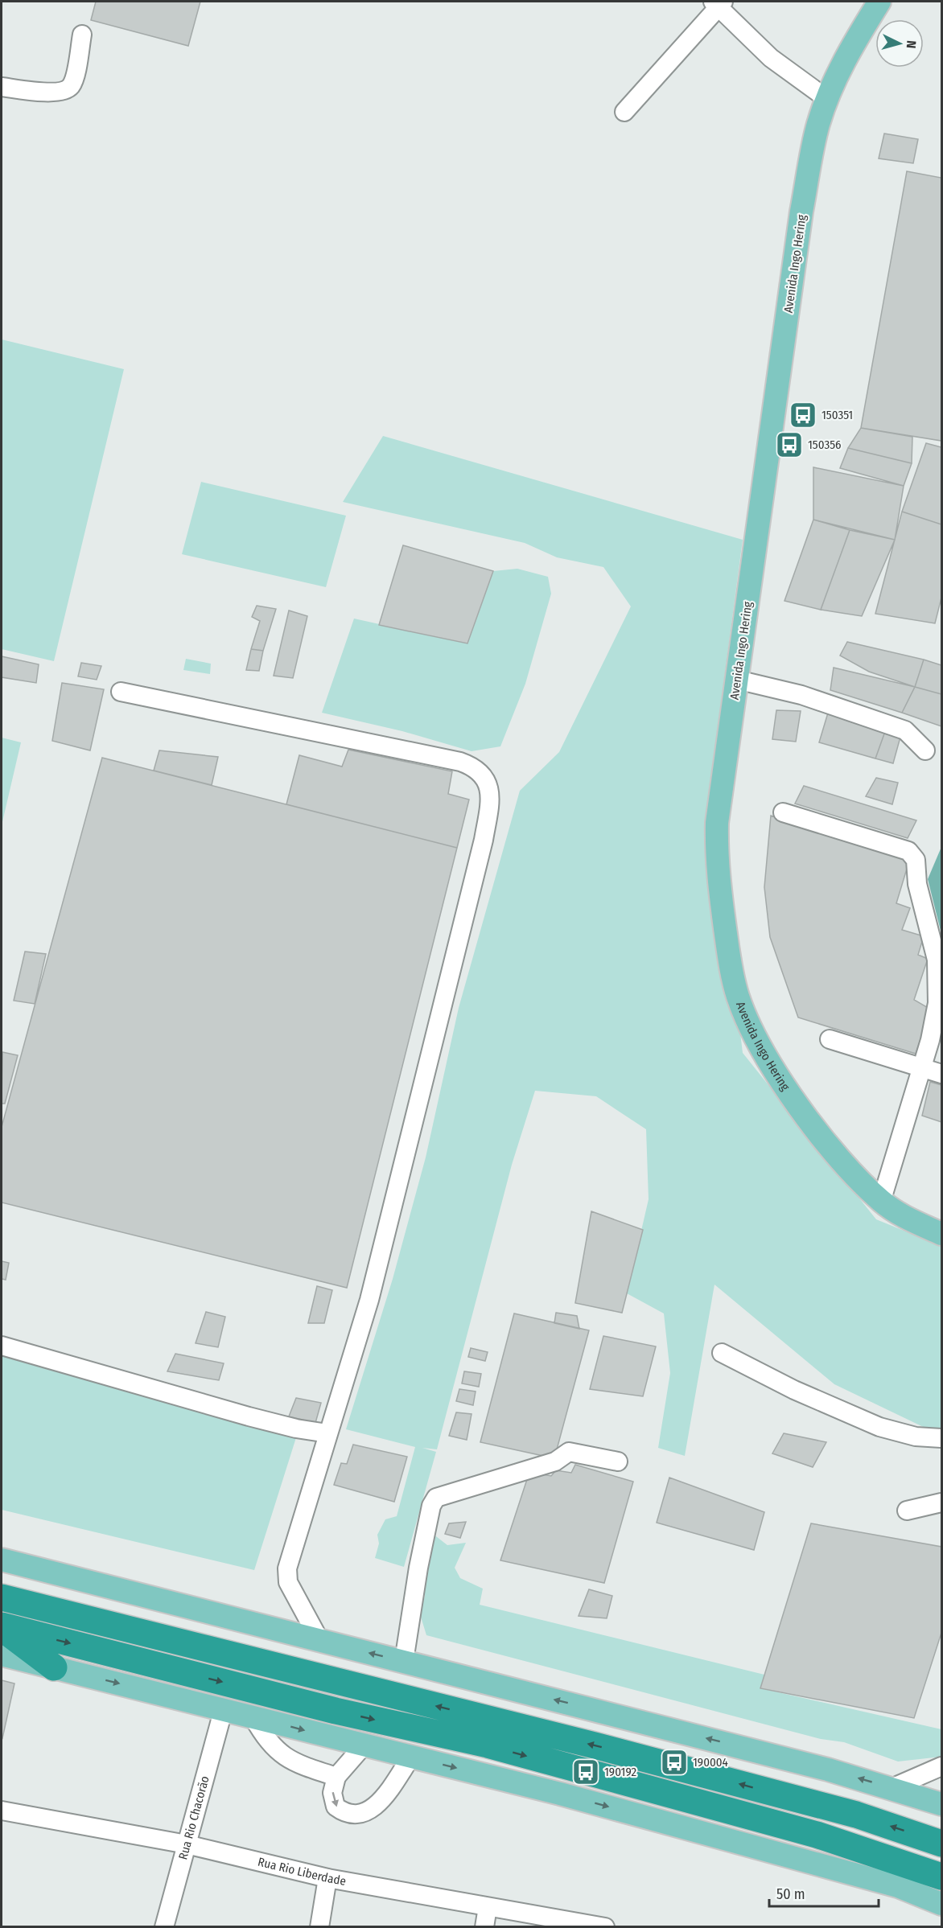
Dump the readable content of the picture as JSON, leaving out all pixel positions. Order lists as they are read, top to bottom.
{
  "streets": {
    "main road": ["Avenida Ingo Hering"],
    "street": ["Rua Rio Chacorão", "Rua Rio Liberdade"]
  },
  "crossings": [
    ["Rua Rio Chacorão", "Rua Rio Liberdade"]
  ],
  "places": {
    "bus stop": [
      "150351",
      "150356",
      "190004",
      "190192"
    ]
  },
  "scale_bar": "50 m",
  "north": "right"
}
